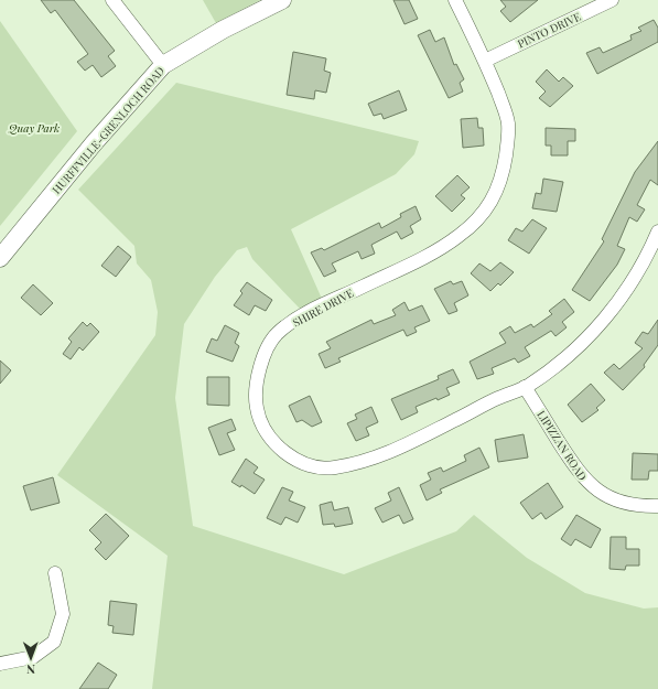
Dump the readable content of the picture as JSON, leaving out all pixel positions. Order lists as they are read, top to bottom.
{
  "streets": {
    "main road": ["HURFFVILLE-GRENLOCH ROAD"],
    "street": ["PINTO DRIVE", "SHIRE DRIVE", "LIPIZZAN ROAD"]
  },
  "crossings": [
    ["PINTO DRIVE", "SHIRE DRIVE"],
    ["SHIRE DRIVE", "LIPIZZAN ROAD"]
  ],
  "parks": ["Quay Park"],
  "north": "bottom"
}
